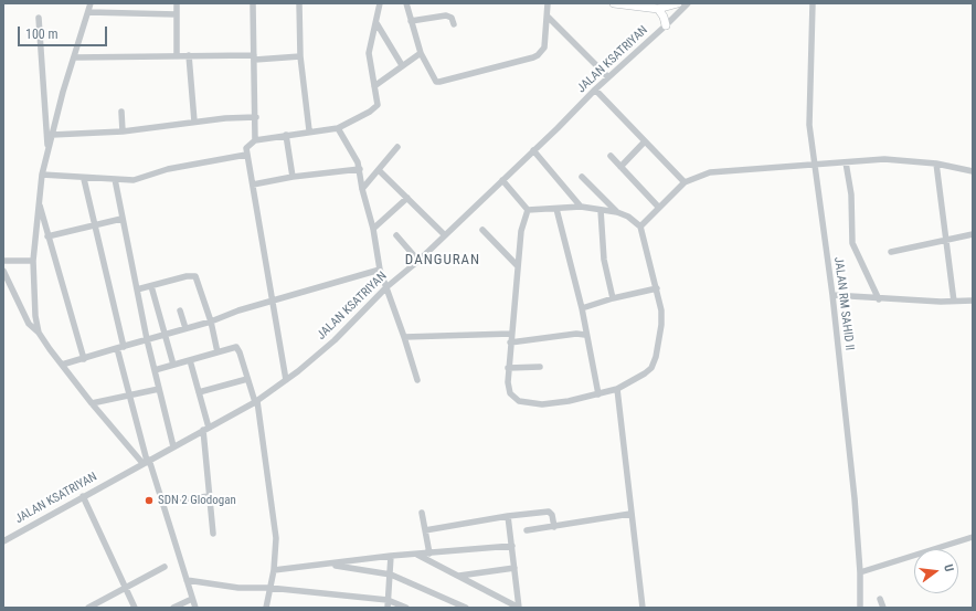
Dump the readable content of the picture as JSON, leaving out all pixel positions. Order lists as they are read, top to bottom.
{
  "streets": {
    "street": ["JALAN KSATRIYAN", "JALAN RM SAHID II"]
  },
  "districts": ["DANGURAN"],
  "places": ["SDN 2 Glodogan"],
  "scale_bar": "100 m",
  "north": "right"
}
